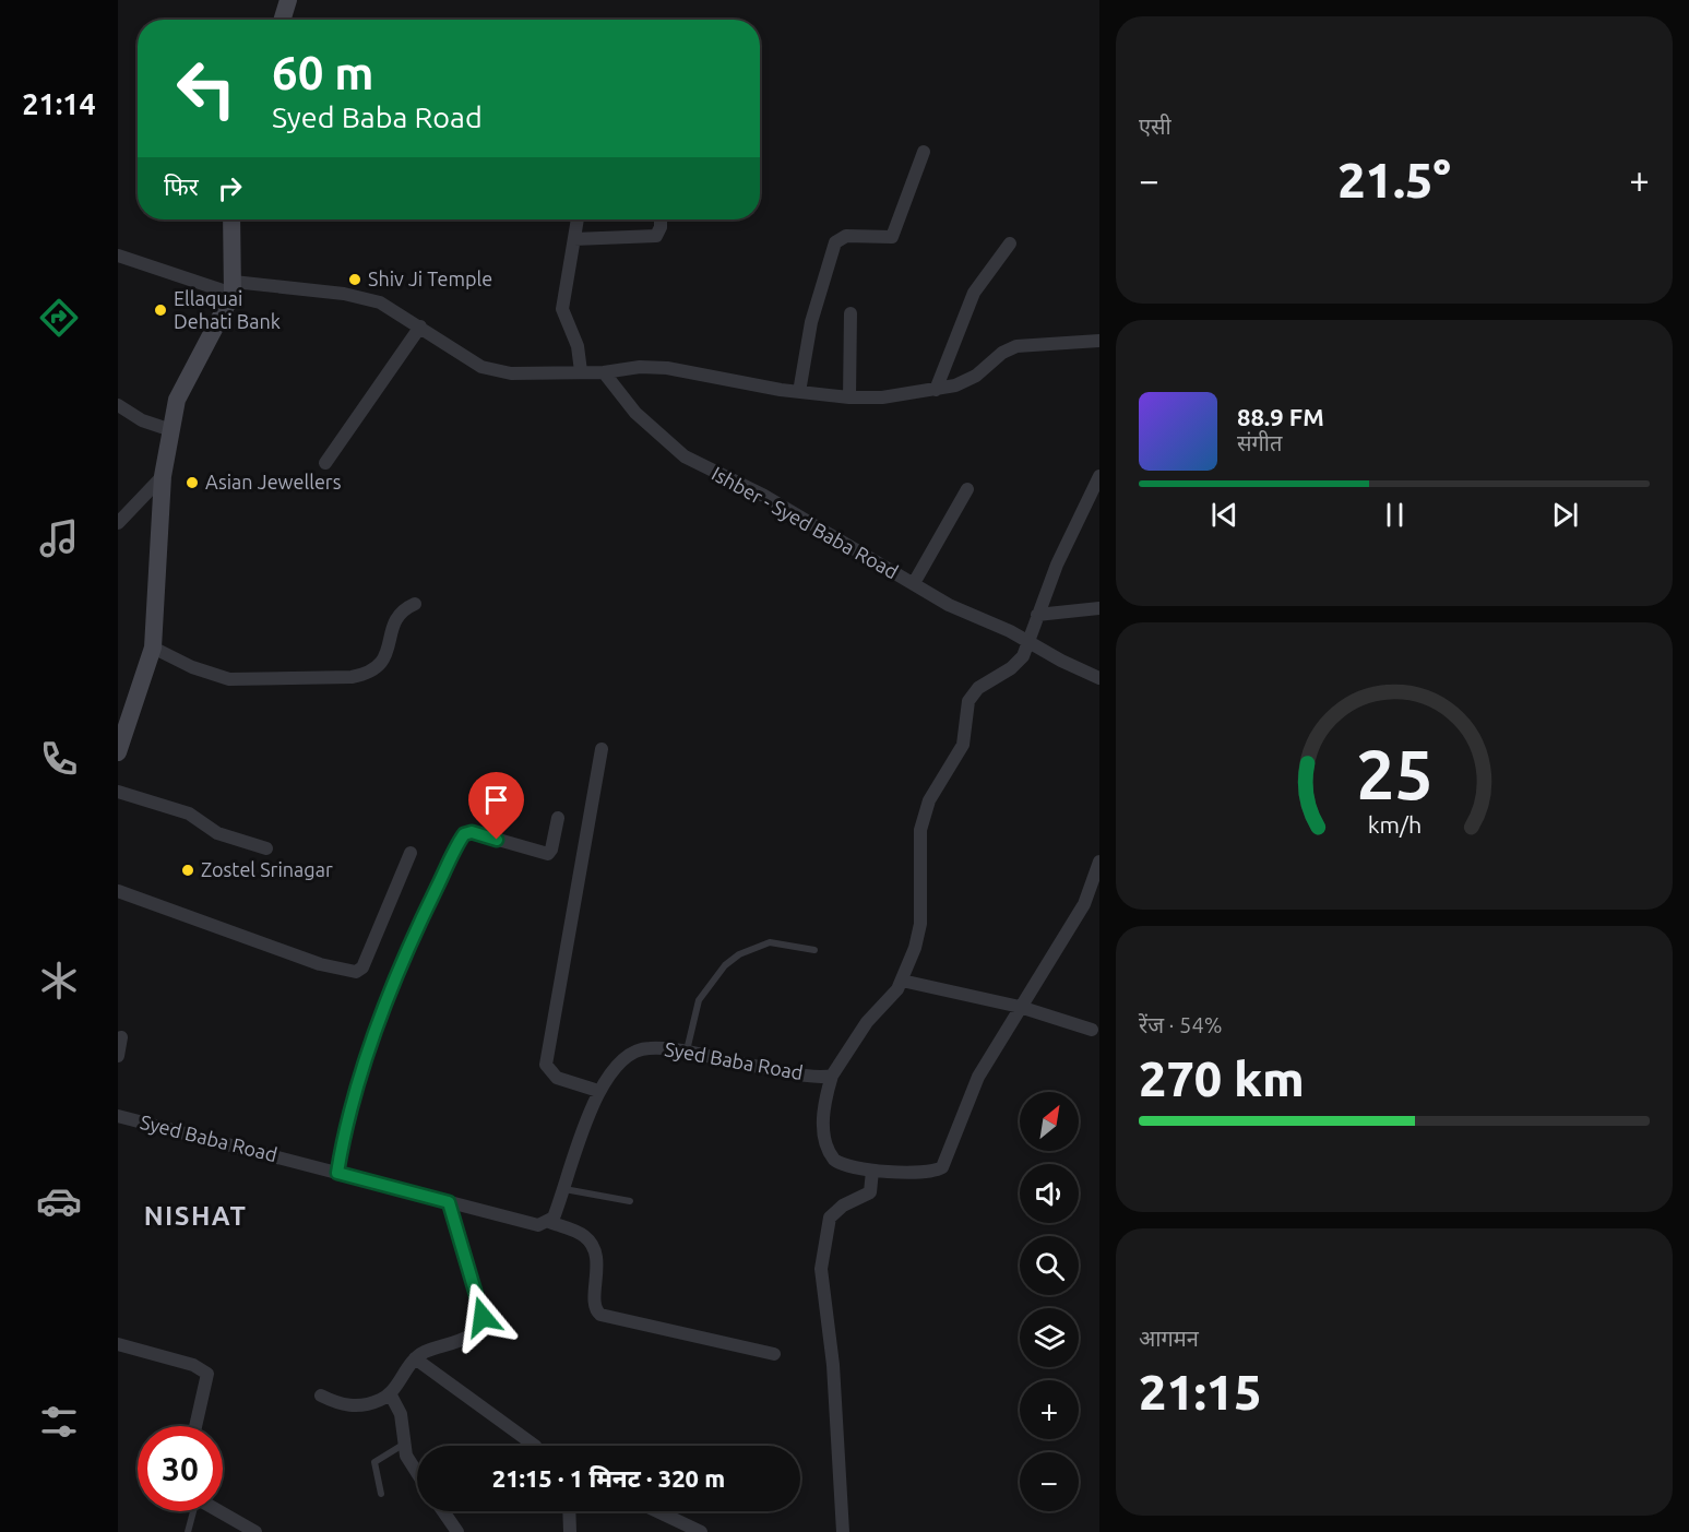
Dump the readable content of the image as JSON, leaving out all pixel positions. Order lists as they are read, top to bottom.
{
  "streets": {
    "street": ["Ishber - Syed Baba Road", "Syed Baba Road"]
  },
  "crossings": [
    ["Ishber - Syed Baba Road", "Syed Baba Road"]
  ],
  "districts": ["NISHAT"],
  "places": [
    "Shiv Ji Temple",
    "Ellaquai Dehati Bank",
    "Asian Jewellers",
    "Zostel Srinagar"
  ],
  "north": "top right",
  "page": {
    "tabs": "21:14",
    "tile": [
      "एसी",
      ["रेंज · 54%", "270 km"],
      ["आगमन", "21:15"]
    ],
    "turn": ["60 m", "Syed Baba Road"],
    "heat": ["−", "21.5°", "+"],
    "then": "फिर",
    "song": ["88.9 FM", "संगीत"],
    "map_buttons": ["+", "−"],
    "limit": "30",
    "trip": "21:15 · 1 मिनट · 320 m",
    "gauge": ["25", "km/h"]
  }
}
